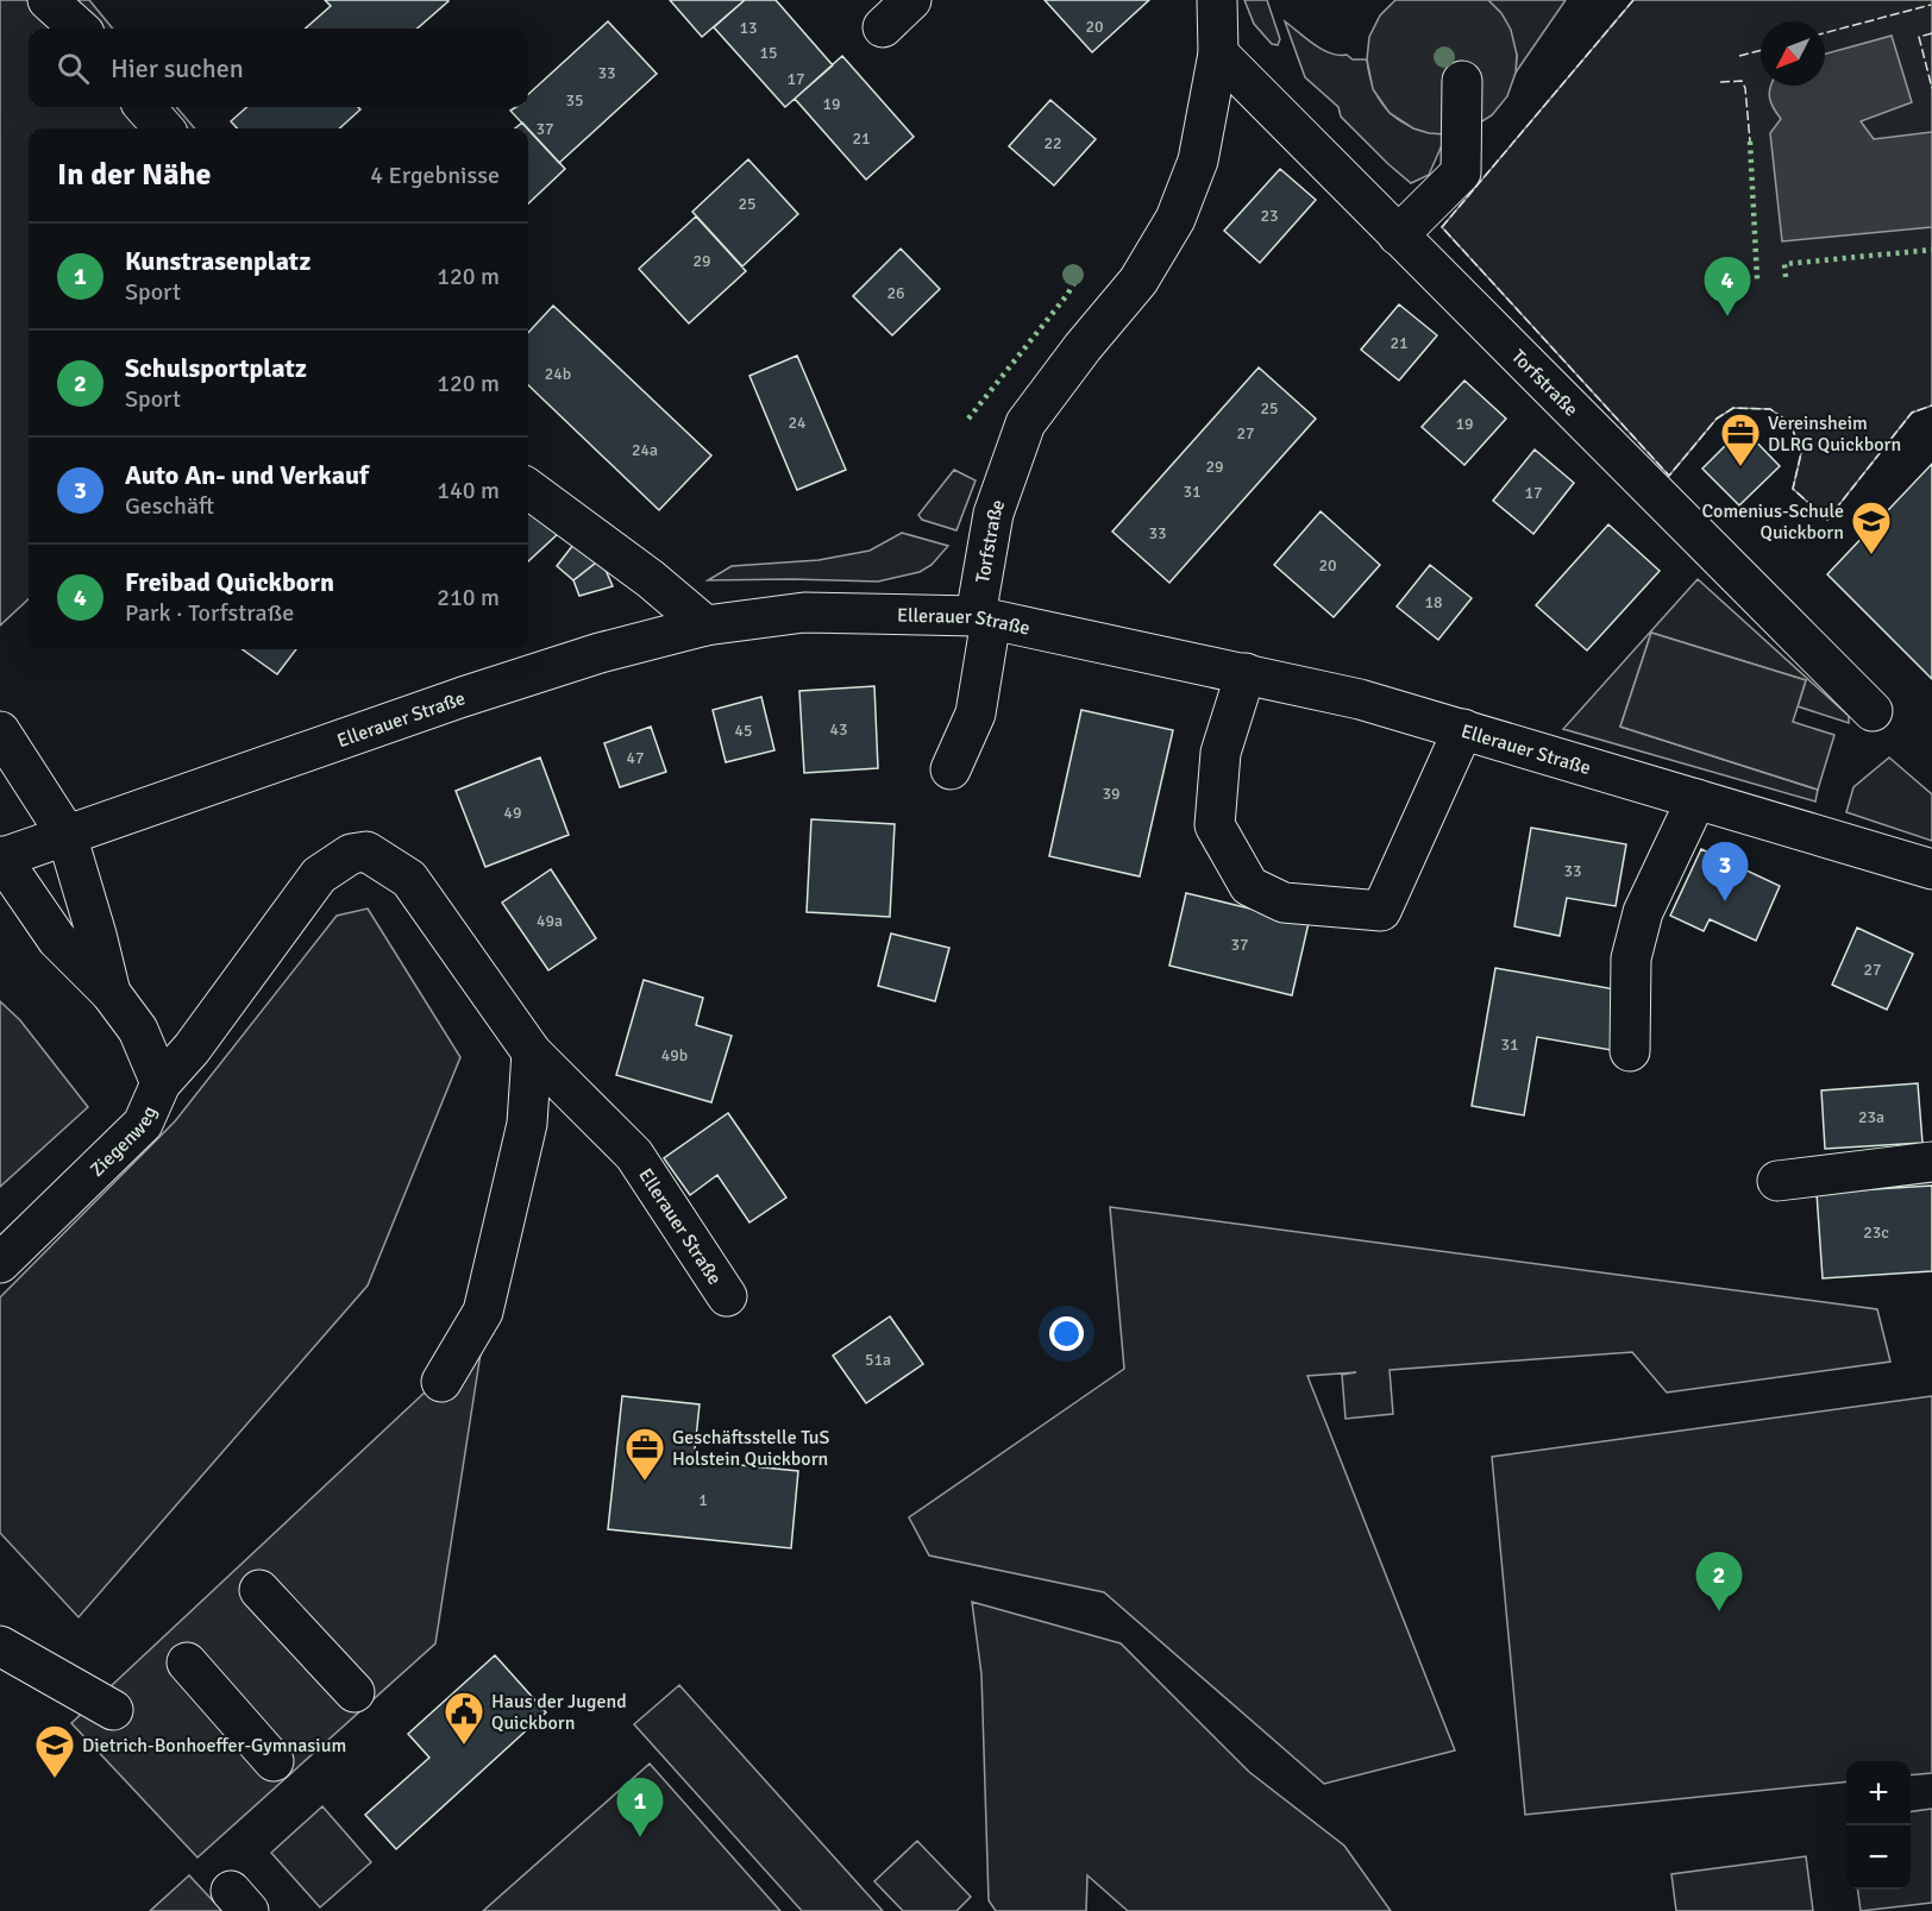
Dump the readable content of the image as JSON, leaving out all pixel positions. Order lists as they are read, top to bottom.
{
  "streets": {
    "street": ["Torfstraße", "Ellerauer Straße", "Ziegenweg"]
  },
  "crossings": [
    ["Torfstraße", "Ellerauer Straße"],
    ["Ellerauer Straße", "Ziegenweg"]
  ],
  "places": {
    "office": ["Vereinsheim DLRG Quickborn", "Geschäftsstelle TuS Holstein Quickborn"],
    "school or university": ["Comenius-Schule Quickborn", "Dietrich-Bonhoeffer-Gymnasium"],
    "public building": ["Haus der Jugend Quickborn"]
  },
  "house_numbers": [
    "20",
    "13",
    "15",
    "33",
    "17",
    "35",
    "19",
    "37",
    "21",
    "22",
    "25",
    "23",
    "29",
    "26",
    "21",
    "24b",
    "25",
    "24",
    "19",
    "27",
    "24a",
    "29",
    "31",
    "17",
    "33",
    "20",
    "18",
    "43",
    "45",
    "47",
    "39",
    "49",
    "33",
    "49a",
    "37",
    "27",
    "31",
    "49b",
    "23a",
    "23c",
    "51a",
    "1"
  ],
  "north": "bottom left",
  "page": {
    "search": "Hier suchen",
    "heading": ["In der Nähe", "4 Ergebnisse"],
    "list": [
      {
        "mark": "1",
        "name": "Kunstrasenplatz",
        "note": "Sport",
        "value": "120 m"
      },
      {
        "mark": "2",
        "name": "Schulsportplatz",
        "note": "Sport",
        "value": "120 m"
      },
      {
        "mark": "3",
        "name": "Auto An- und Verkauf",
        "note": "Geschäft",
        "value": "140 m"
      },
      {
        "mark": "4",
        "name": "Freibad Quickborn",
        "note": "Park · Torfstraße",
        "value": "210 m"
      }
    ],
    "pins": [
      "4",
      "3",
      "2",
      "1"
    ],
    "map_buttons": ["+", "−"]
  }
}
